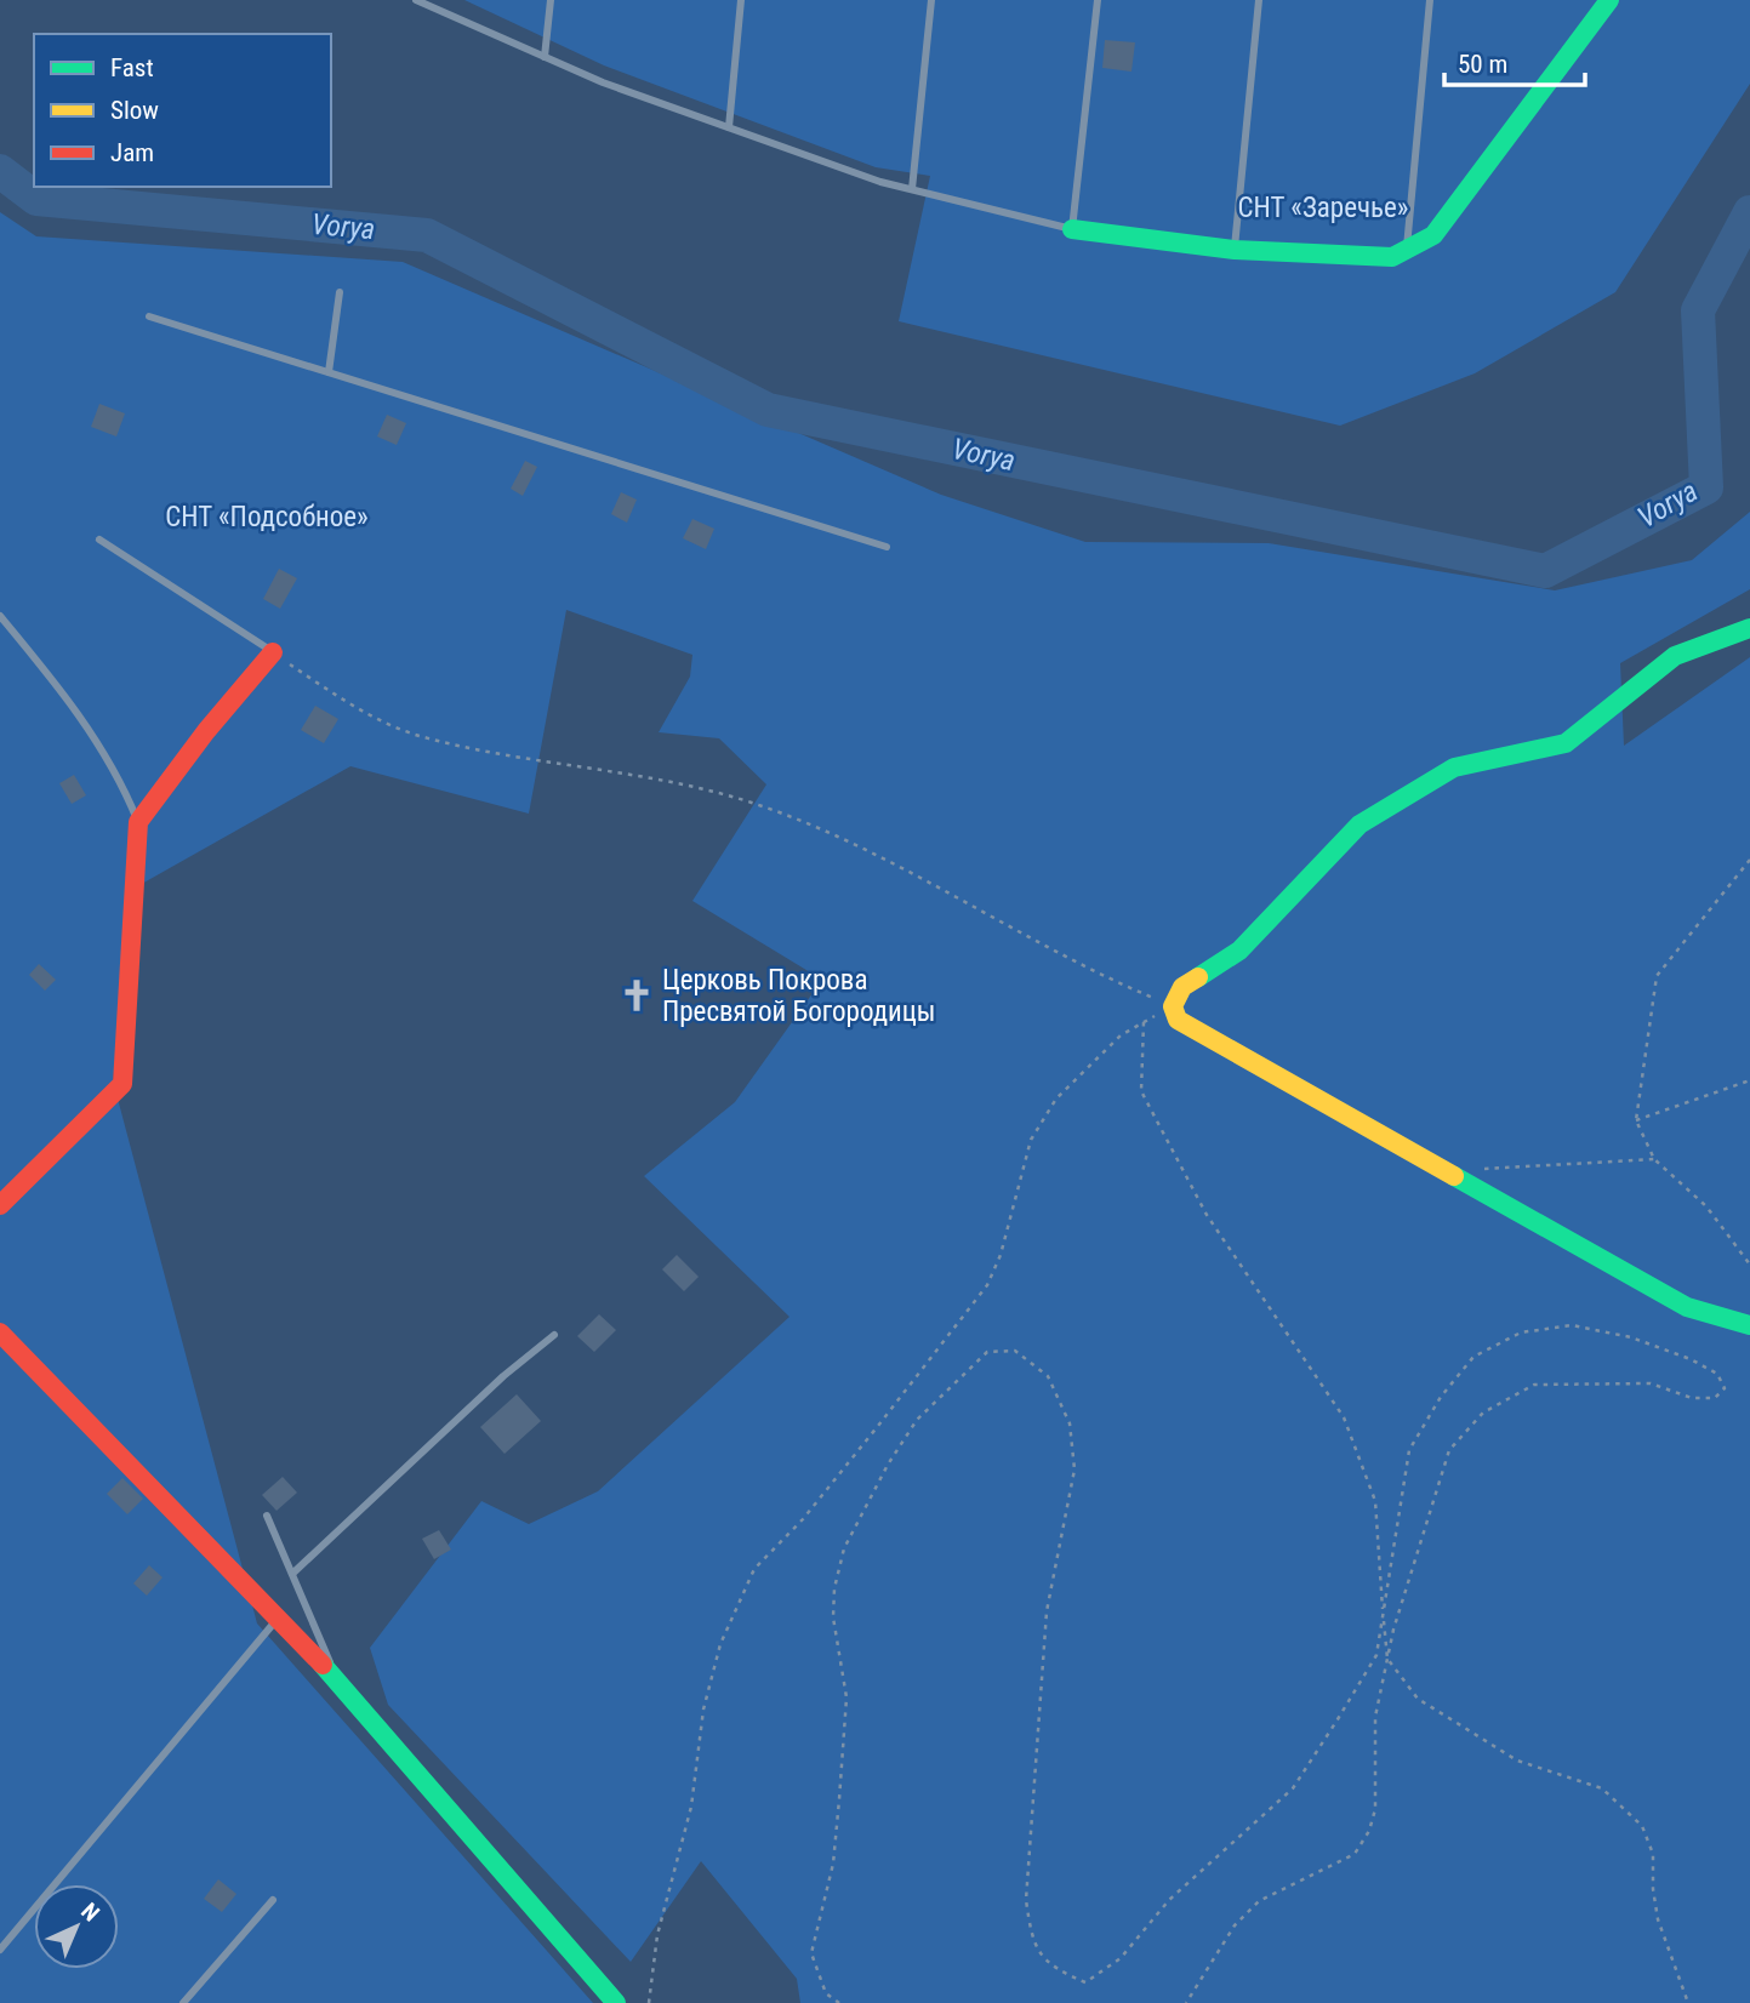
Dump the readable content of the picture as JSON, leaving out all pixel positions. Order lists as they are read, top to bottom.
{
  "water": ["Vorya"],
  "parks": ["СНТ «Заречье»", "СНТ «Подсобное»"],
  "places": {
    "church": ["Церковь Покрова Пресвятой Богородицы"]
  },
  "legend": ["Fast", "Slow", "Jam"],
  "scale_bar": "50 m",
  "north": "top right"
}
